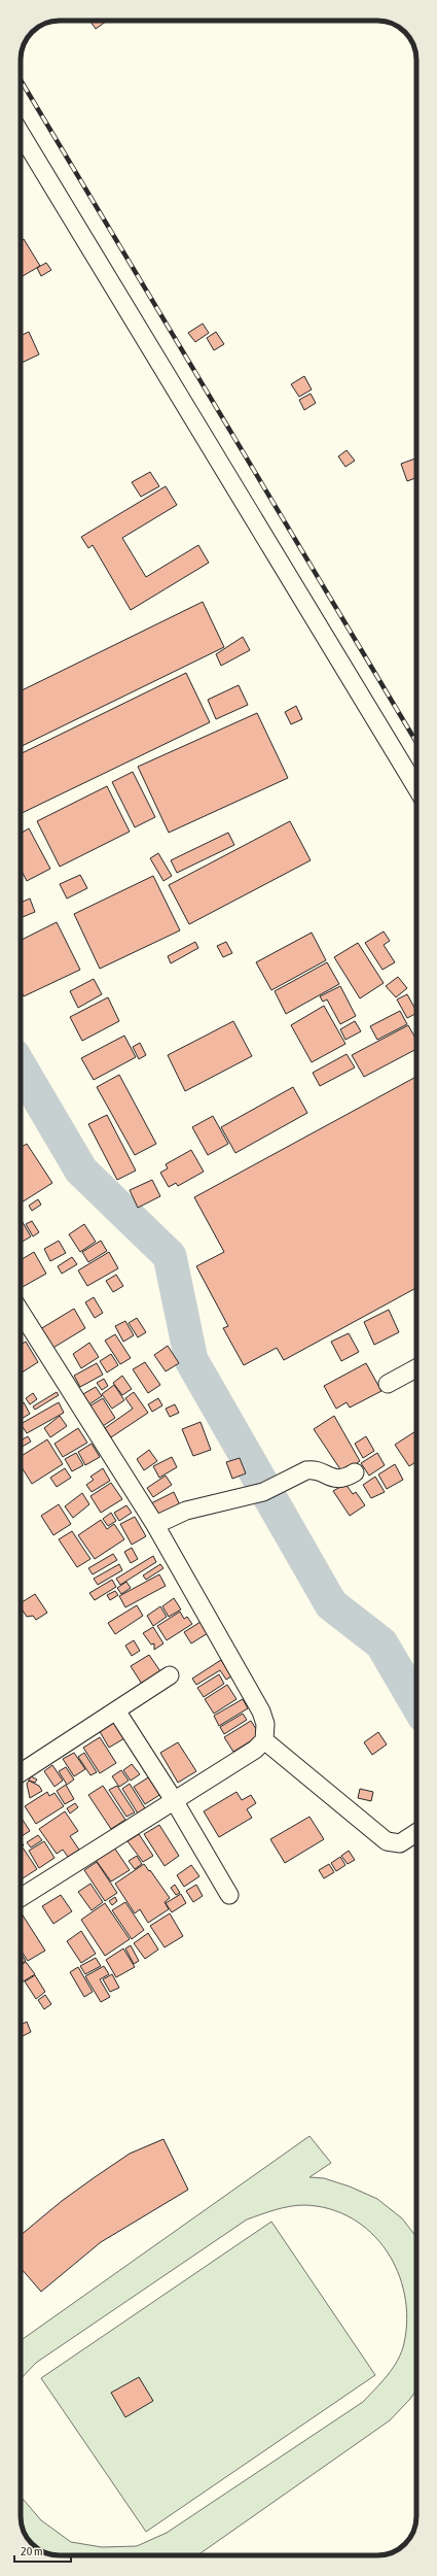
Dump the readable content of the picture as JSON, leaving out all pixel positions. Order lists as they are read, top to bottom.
{
  "scale_bar": "20 m"
}
